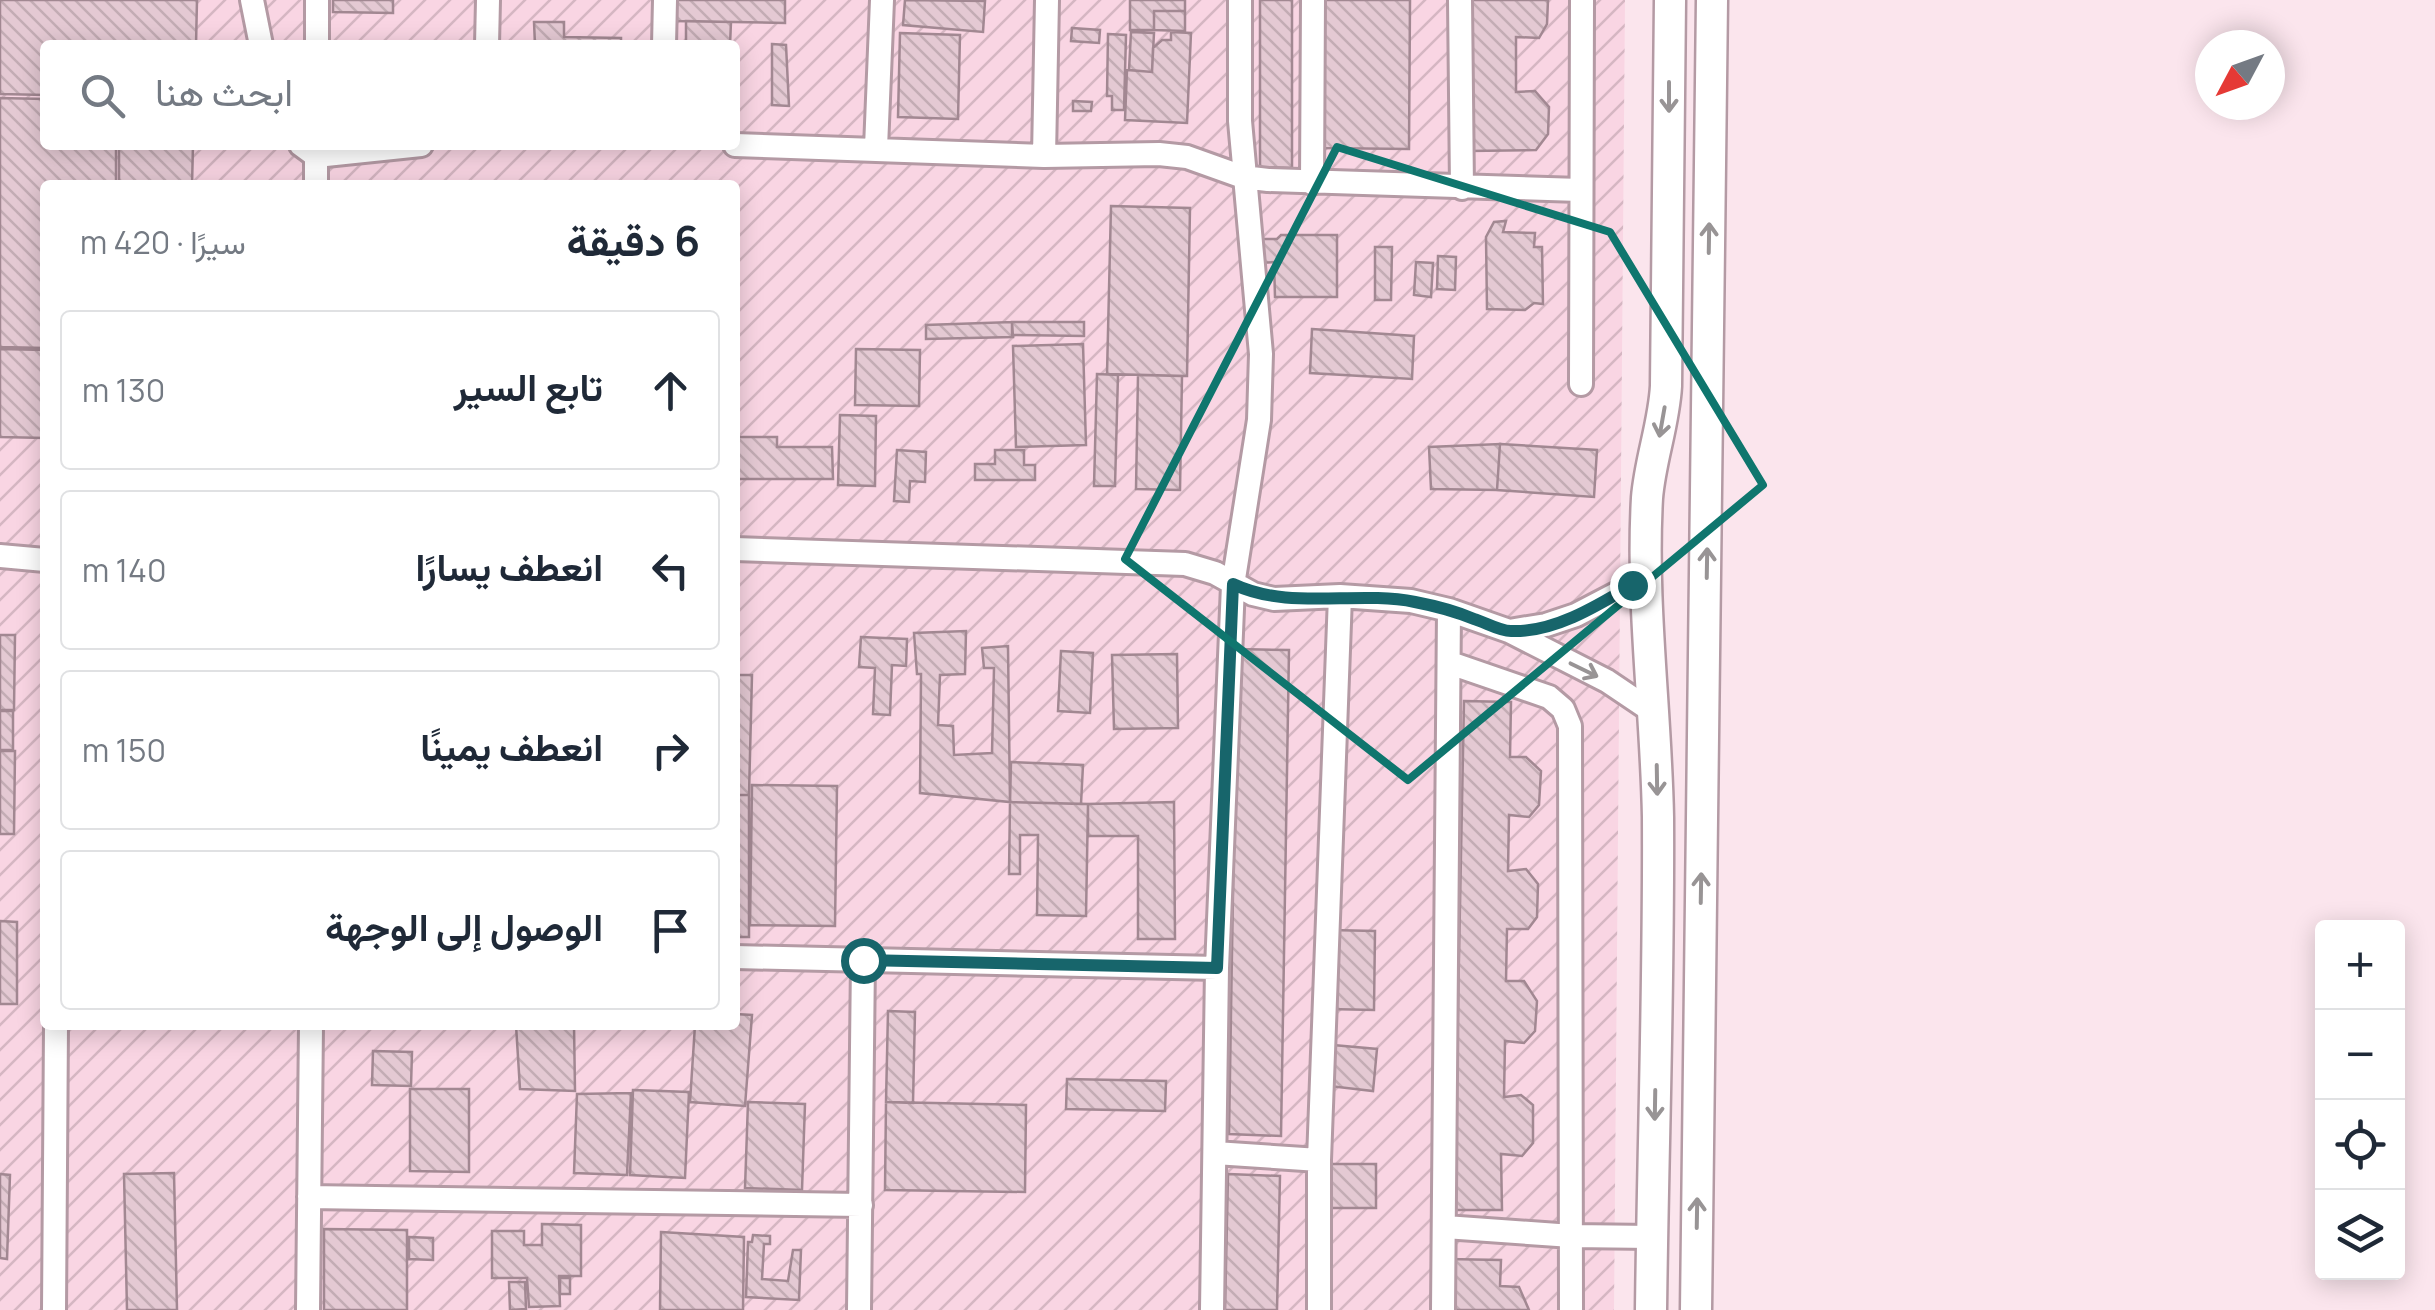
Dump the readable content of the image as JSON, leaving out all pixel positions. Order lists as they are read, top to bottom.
{
  "north": "bottom left",
  "page": {
    "search": "ابحث هنا",
    "heading": ["6 دقيقة", "سيرًا · 420 m"],
    "list": [
      ["تابع السير", "130 m"],
      ["انعطف يسارًا", "140 m"],
      ["انعطف يمينًا", "150 m"],
      "الوصول إلى الوجهة"
    ],
    "map_buttons": ["+", "−"]
  }
}
